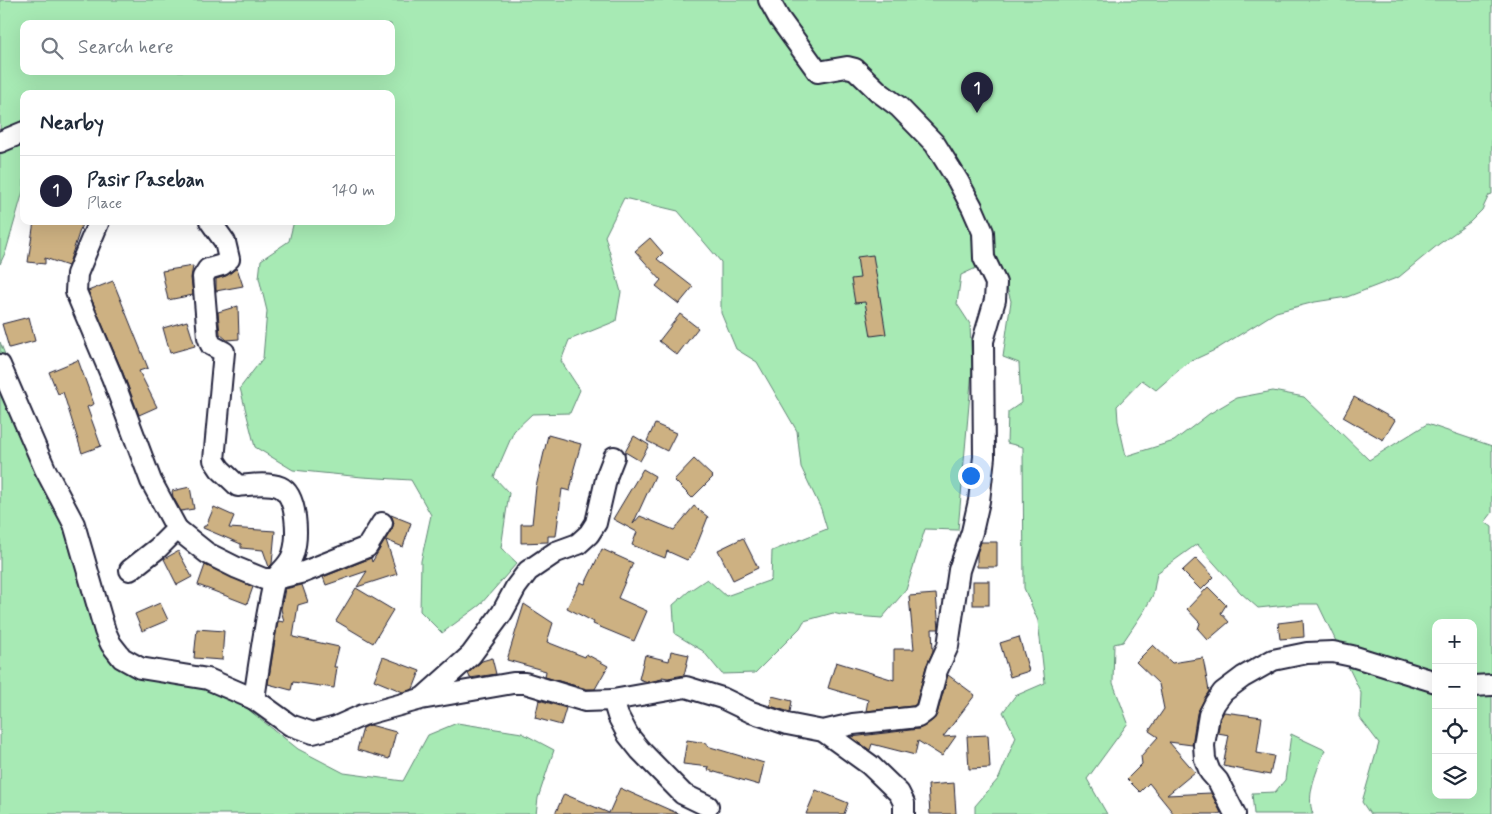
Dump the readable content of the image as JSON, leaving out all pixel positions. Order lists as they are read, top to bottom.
{
  "page": {
    "search": "Search here",
    "pins": "1",
    "heading": "Nearby",
    "list": [
      {
        "mark": "1",
        "name": "Pasir Paseban",
        "note": "Place",
        "value": "140 m"
      }
    ],
    "map_buttons": ["+", "−"]
  }
}
